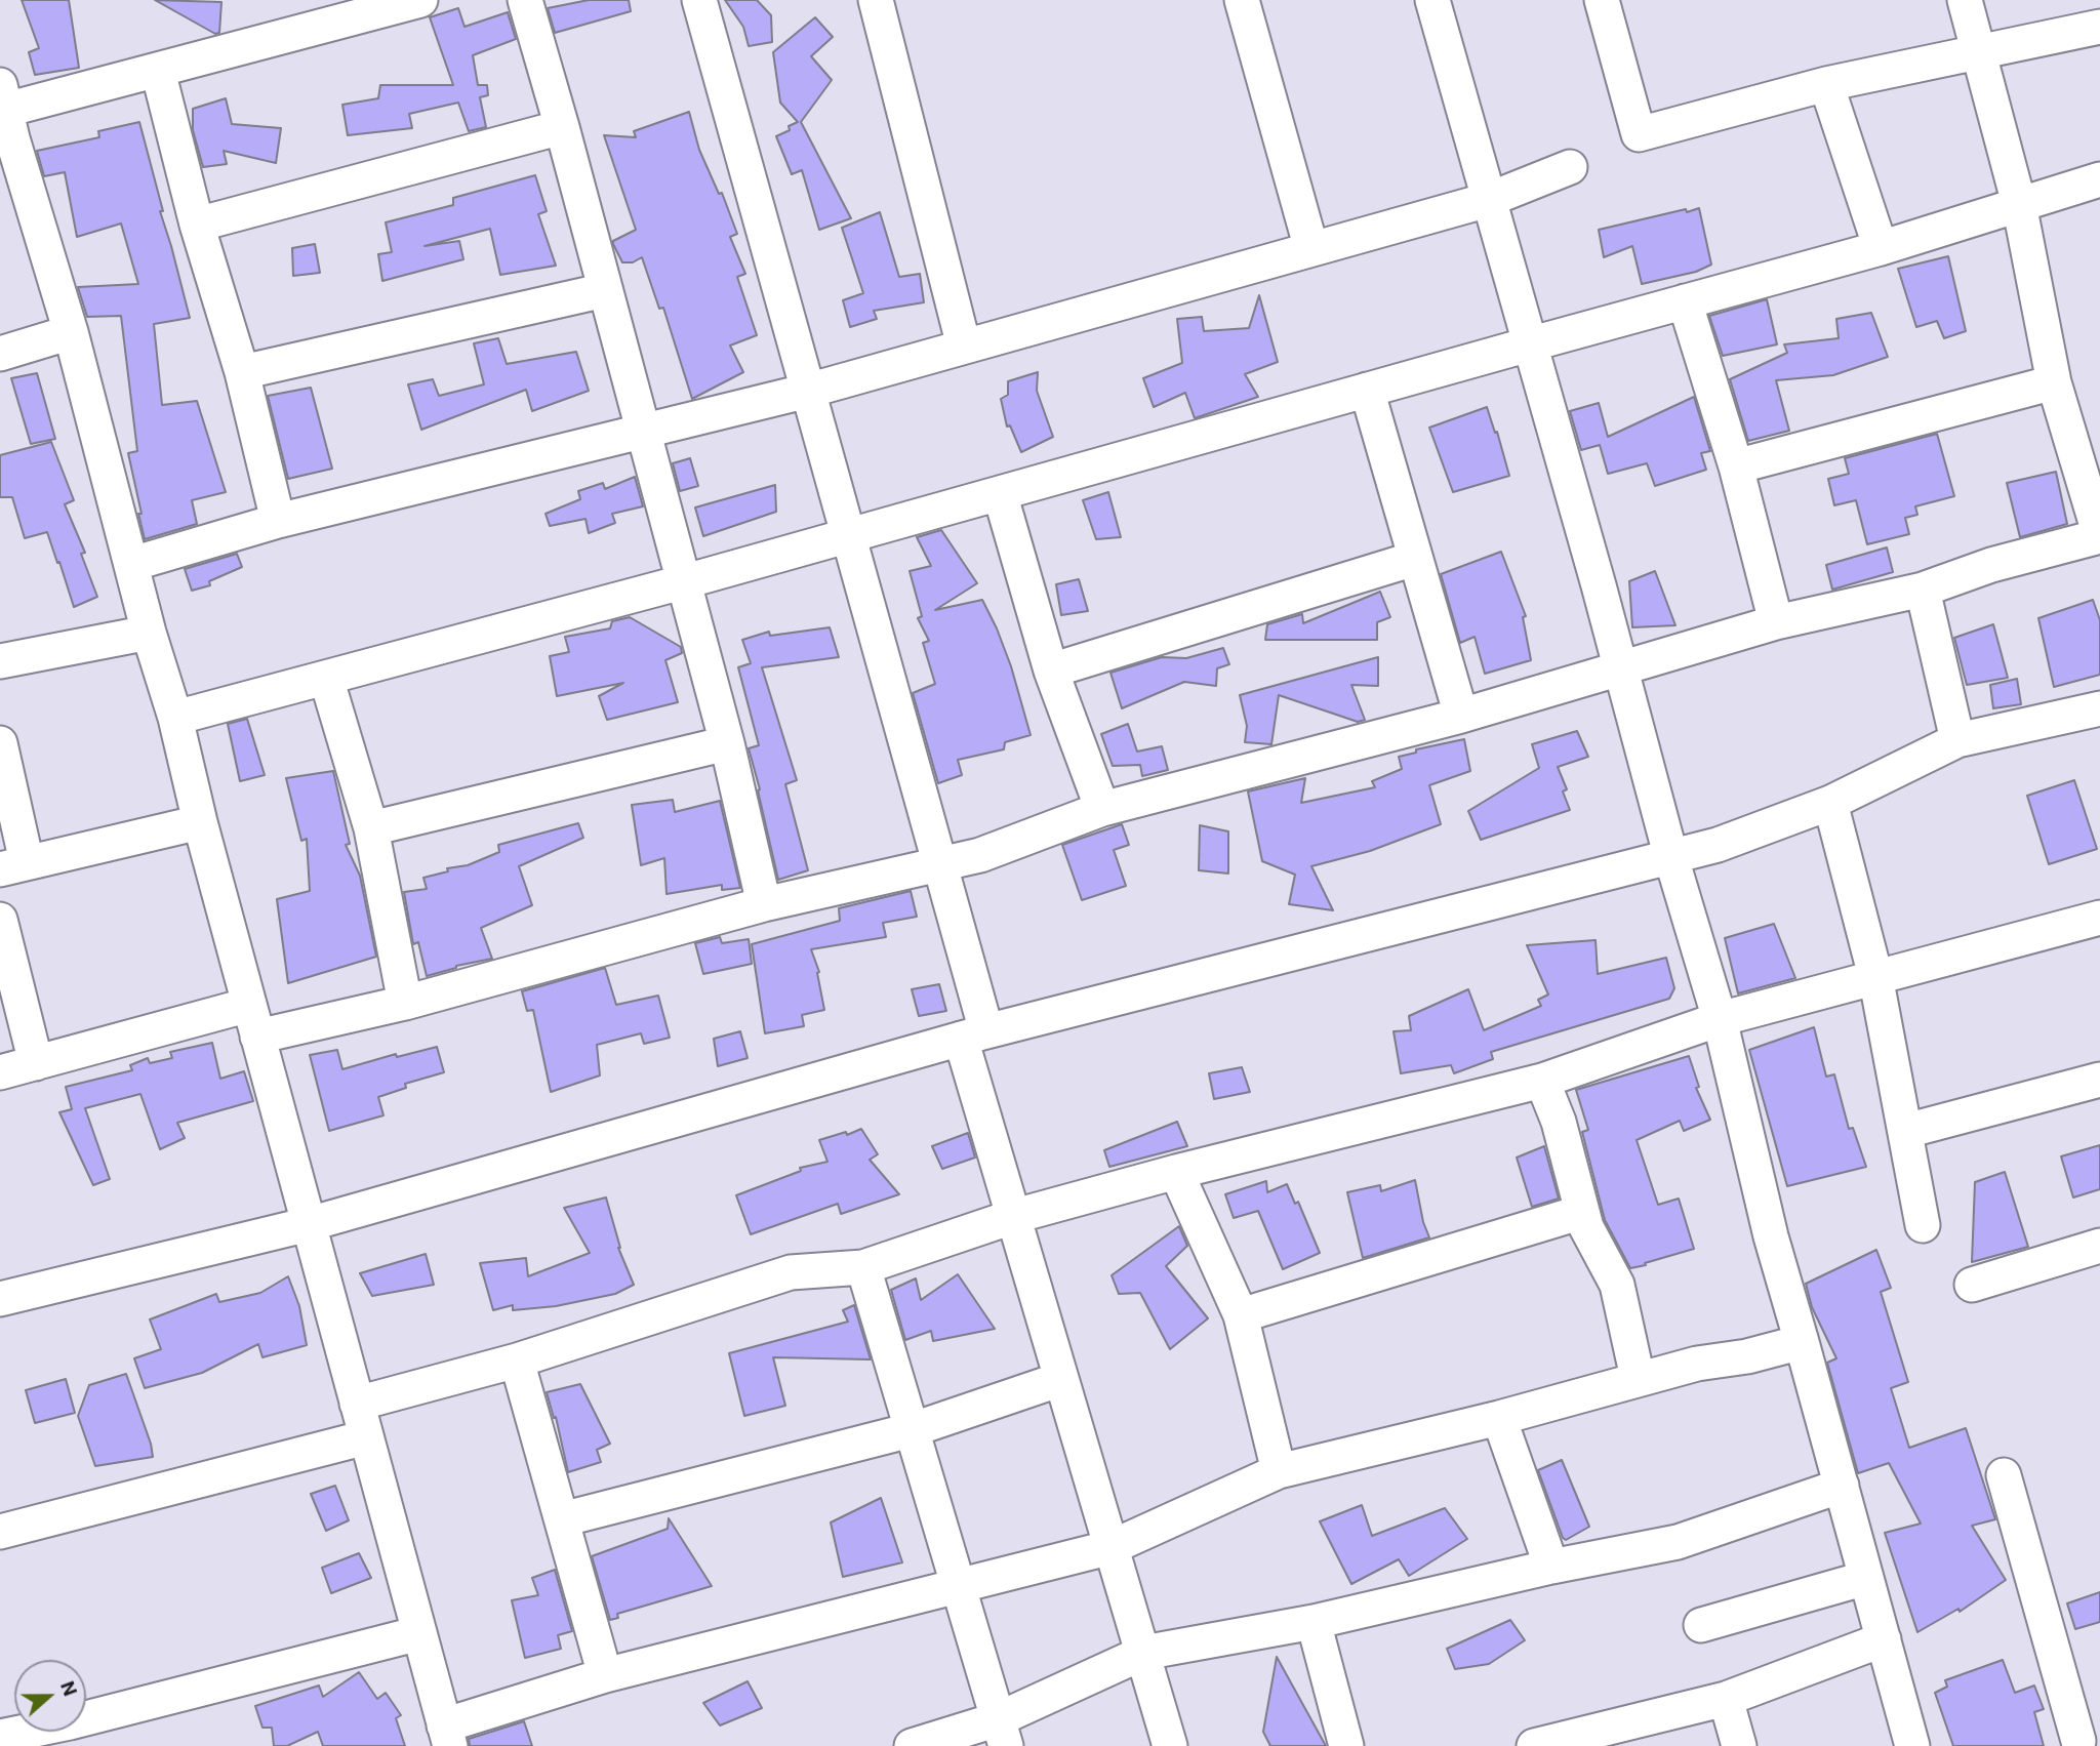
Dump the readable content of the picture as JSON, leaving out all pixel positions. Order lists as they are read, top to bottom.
{
  "north": "right"
}
